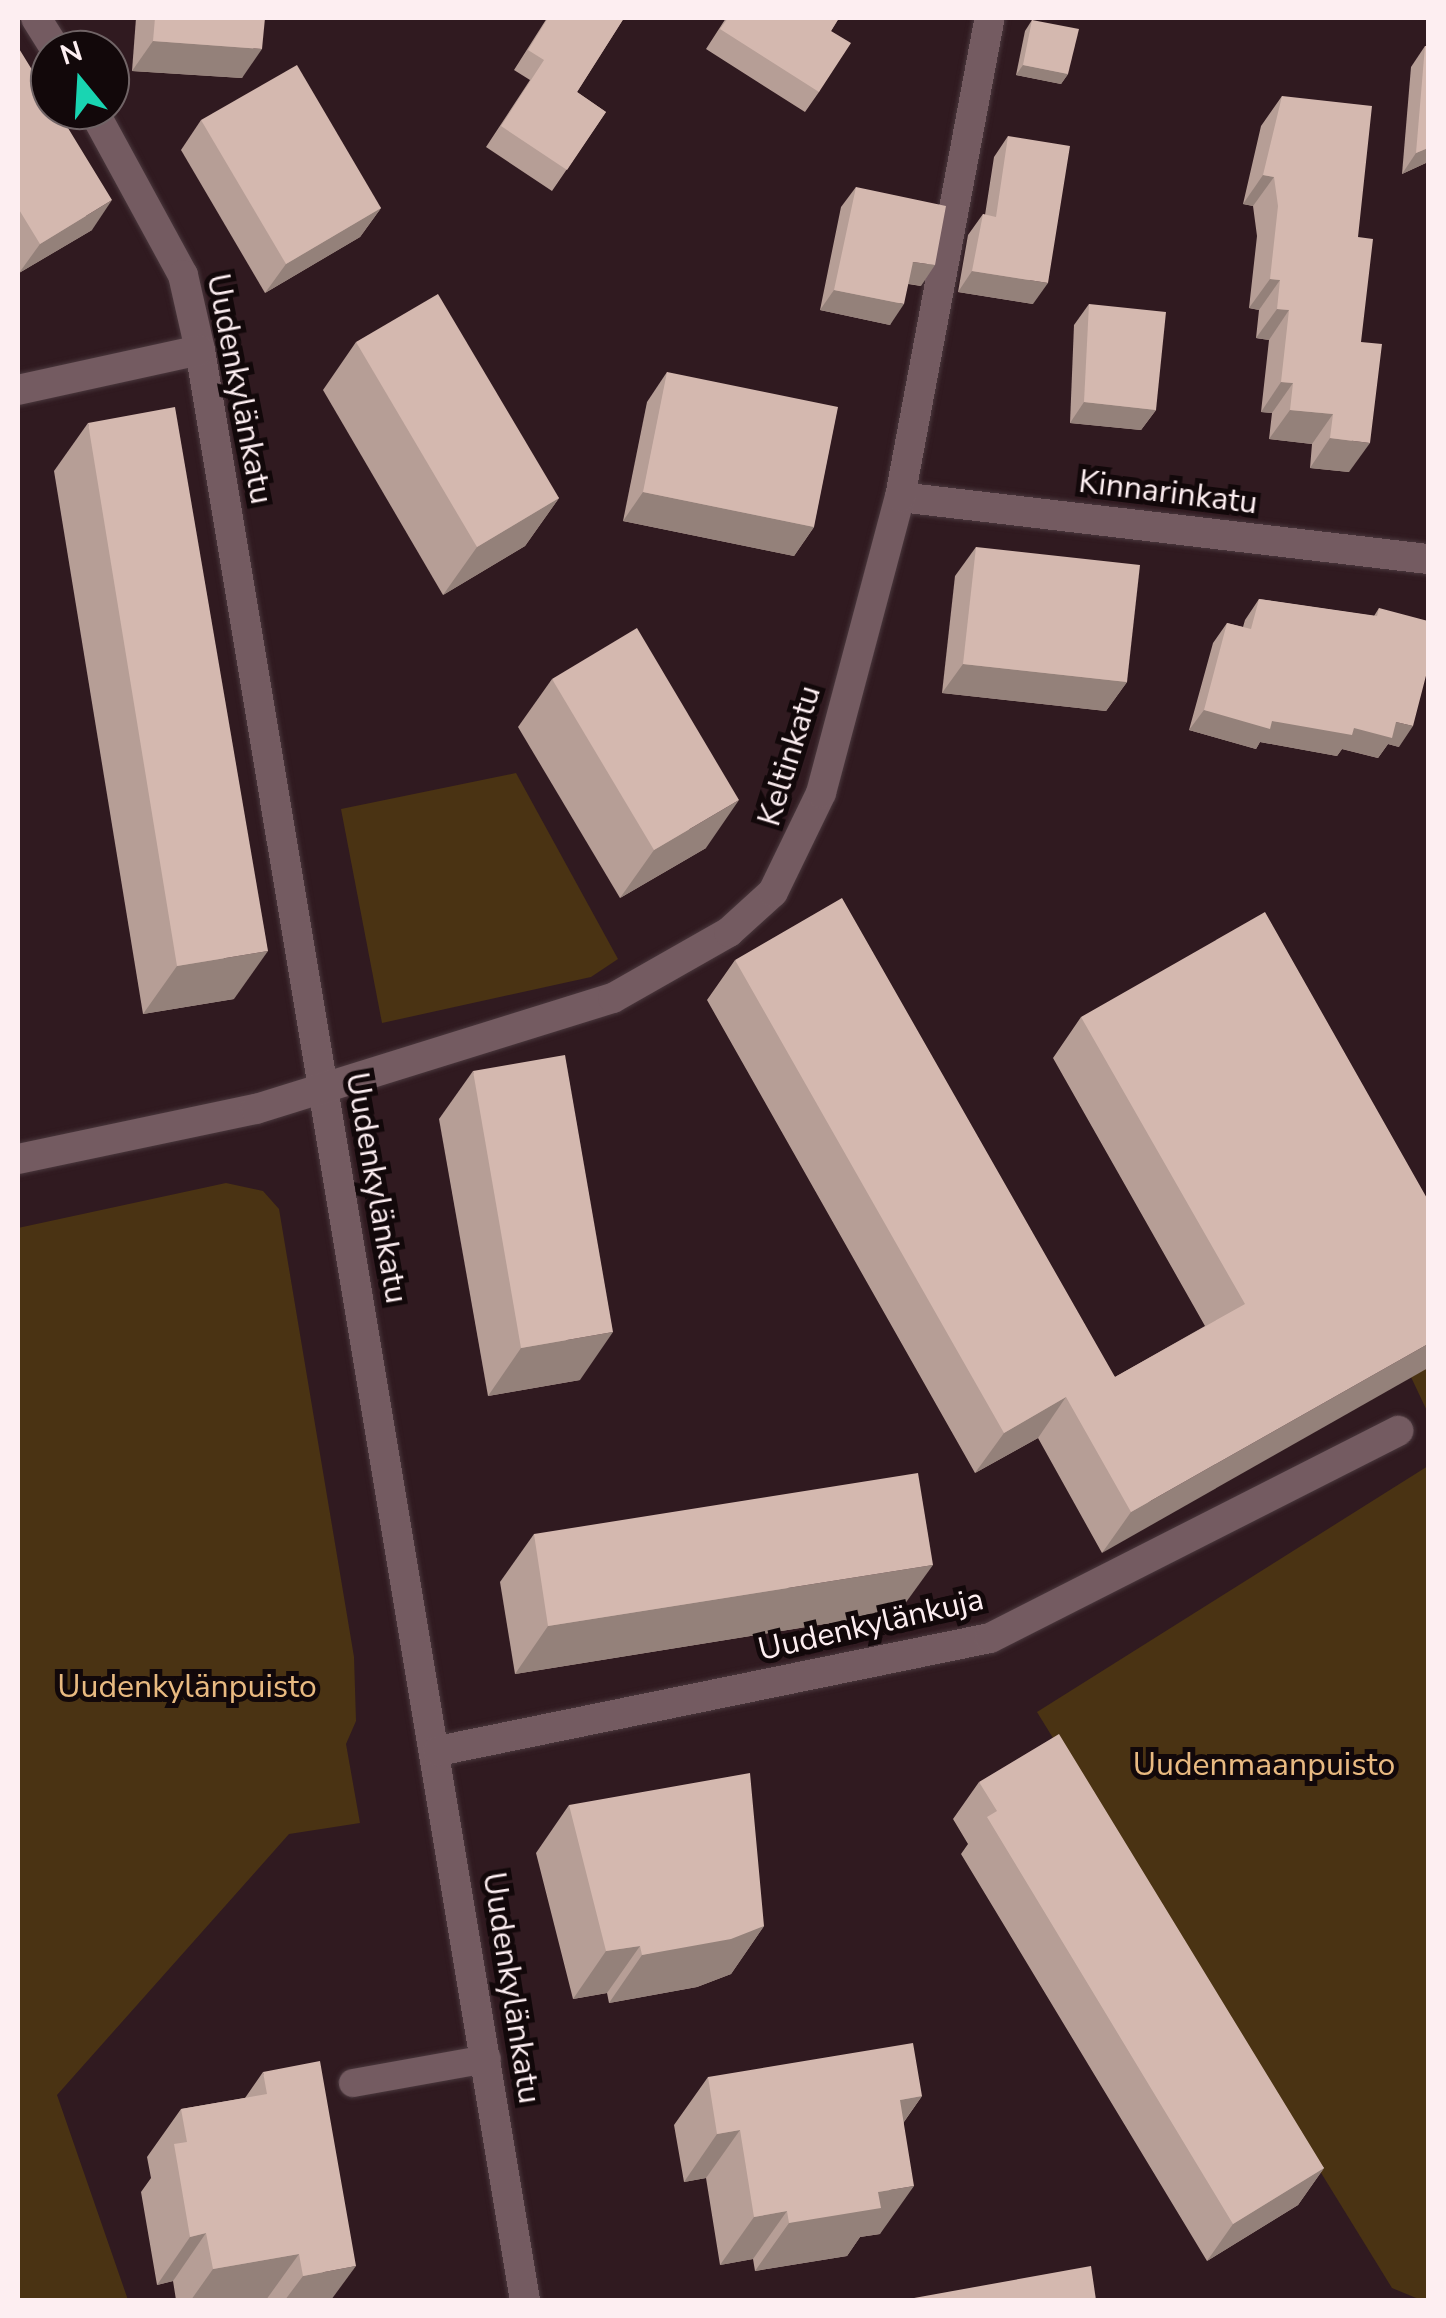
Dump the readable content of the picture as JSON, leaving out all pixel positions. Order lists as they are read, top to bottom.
{
  "streets": {
    "street": [
      "Uudenkylänkatu",
      "Kinnarinkatu",
      "Keltinkatu",
      "Uudenkylänkuja"
    ]
  },
  "crossings": [
    ["Uudenkylänkatu", "Keltinkatu"],
    ["Uudenkylänkatu", "Uudenkylänkuja"],
    ["Kinnarinkatu", "Keltinkatu"]
  ],
  "parks": ["Uudenkylänpuisto", "Uudenmaanpuisto"],
  "north": "top"
}
